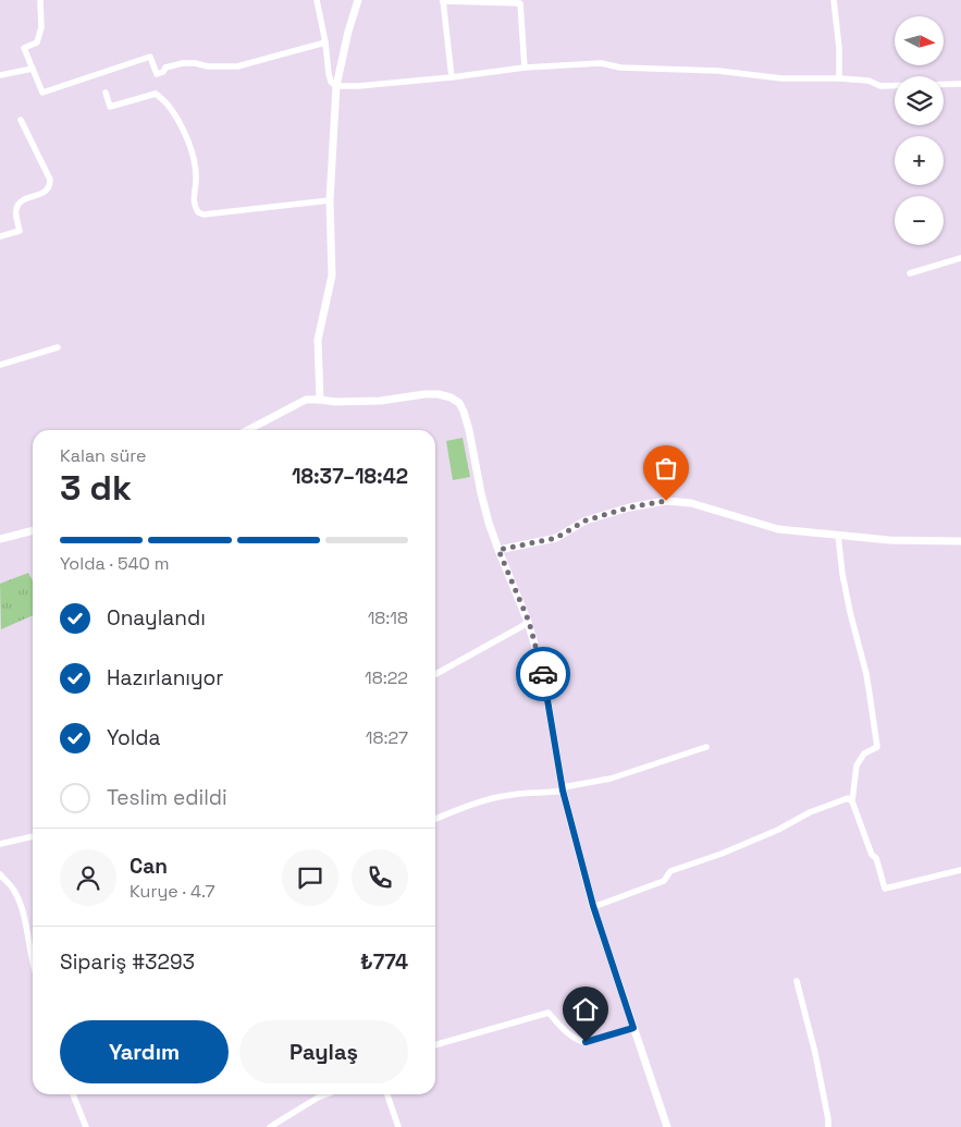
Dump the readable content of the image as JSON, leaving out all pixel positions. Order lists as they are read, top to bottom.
{
  "north": "right",
  "page": {
    "map_buttons": ["+", "−"],
    "heading": ["3 dk", "Kalan süre", "18:37–18:42"],
    "panel": [
      "Can",
      "Kurye · 4.7",
      "Sipariş #3293",
      "₺774"
    ],
    "bar": "Yolda · 540 m",
    "list": [
      ["Onaylandı", "18:18"],
      ["Hazırlanıyor", "18:22"],
      ["Yolda", "18:27"],
      "Teslim edildi"
    ],
    "buttons": ["Yardım", "Paylaş"]
  }
}
